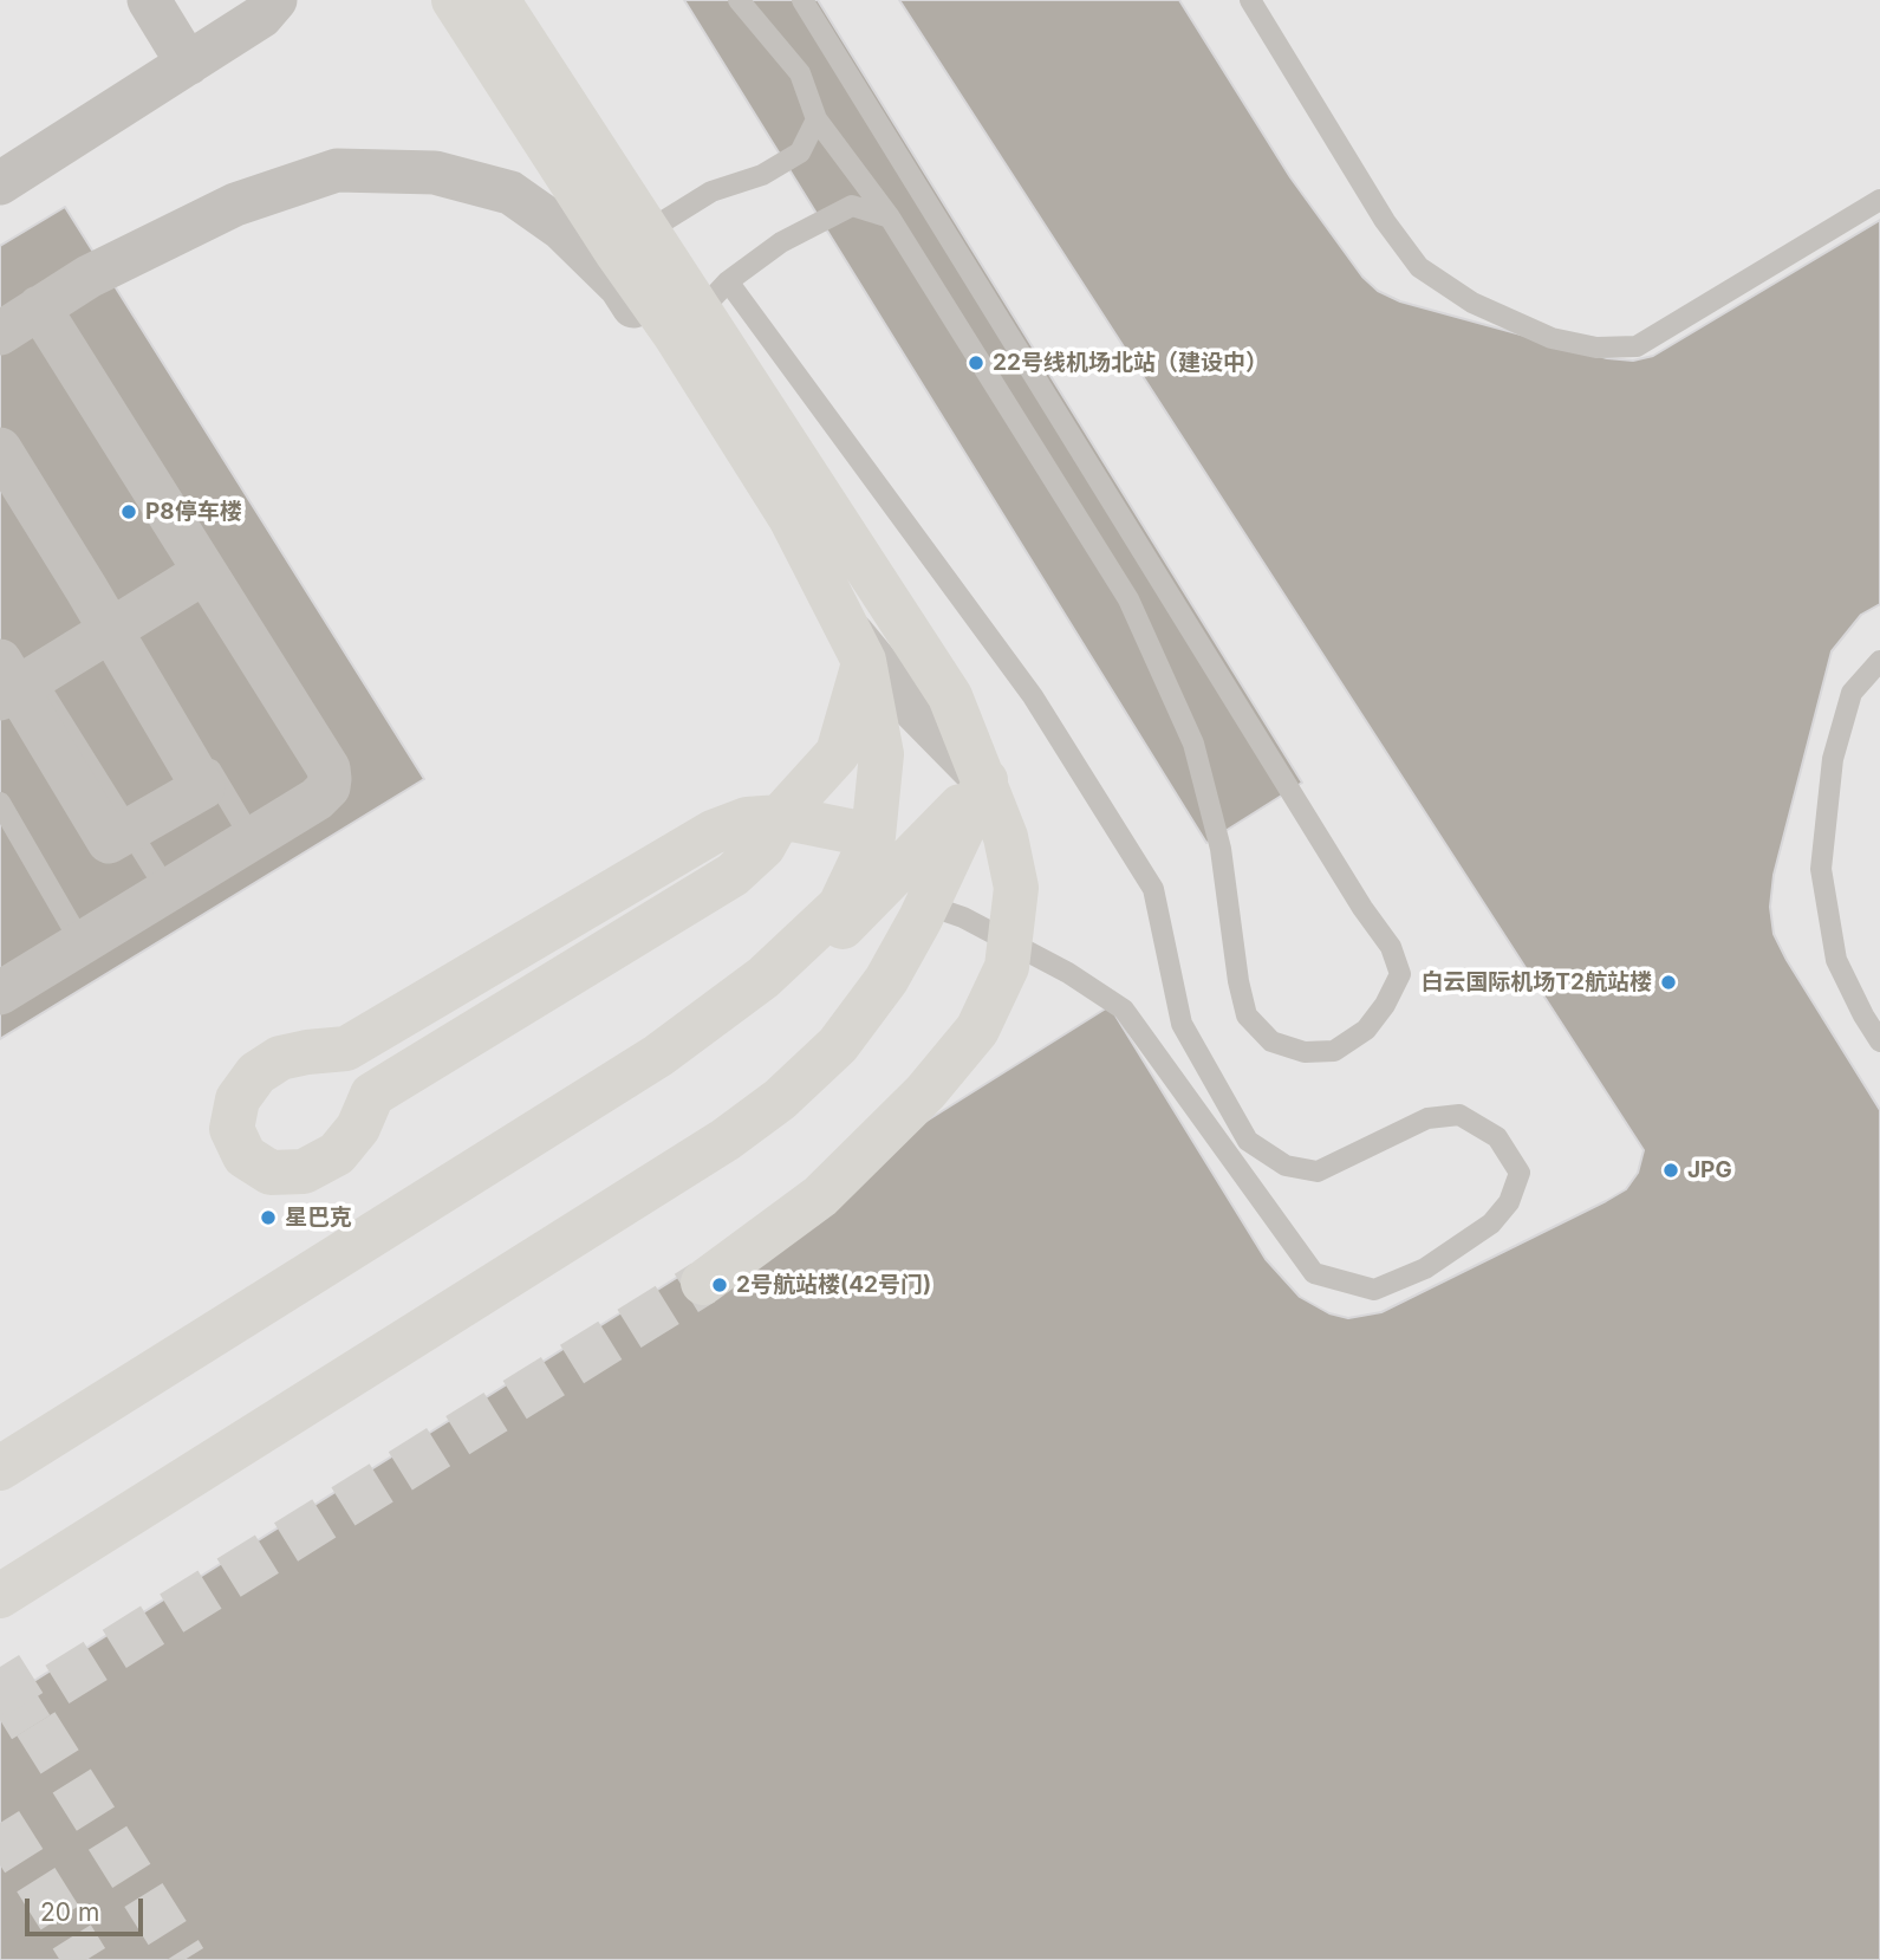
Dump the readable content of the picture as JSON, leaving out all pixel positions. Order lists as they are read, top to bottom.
{
  "places": [
    "22号线机场北站（建设中）",
    "P8停车楼",
    "白云国际机场T2航站楼",
    "JPG",
    "星巴克",
    "2号航站楼(42号门)"
  ],
  "scale_bar": "20 m"
}
